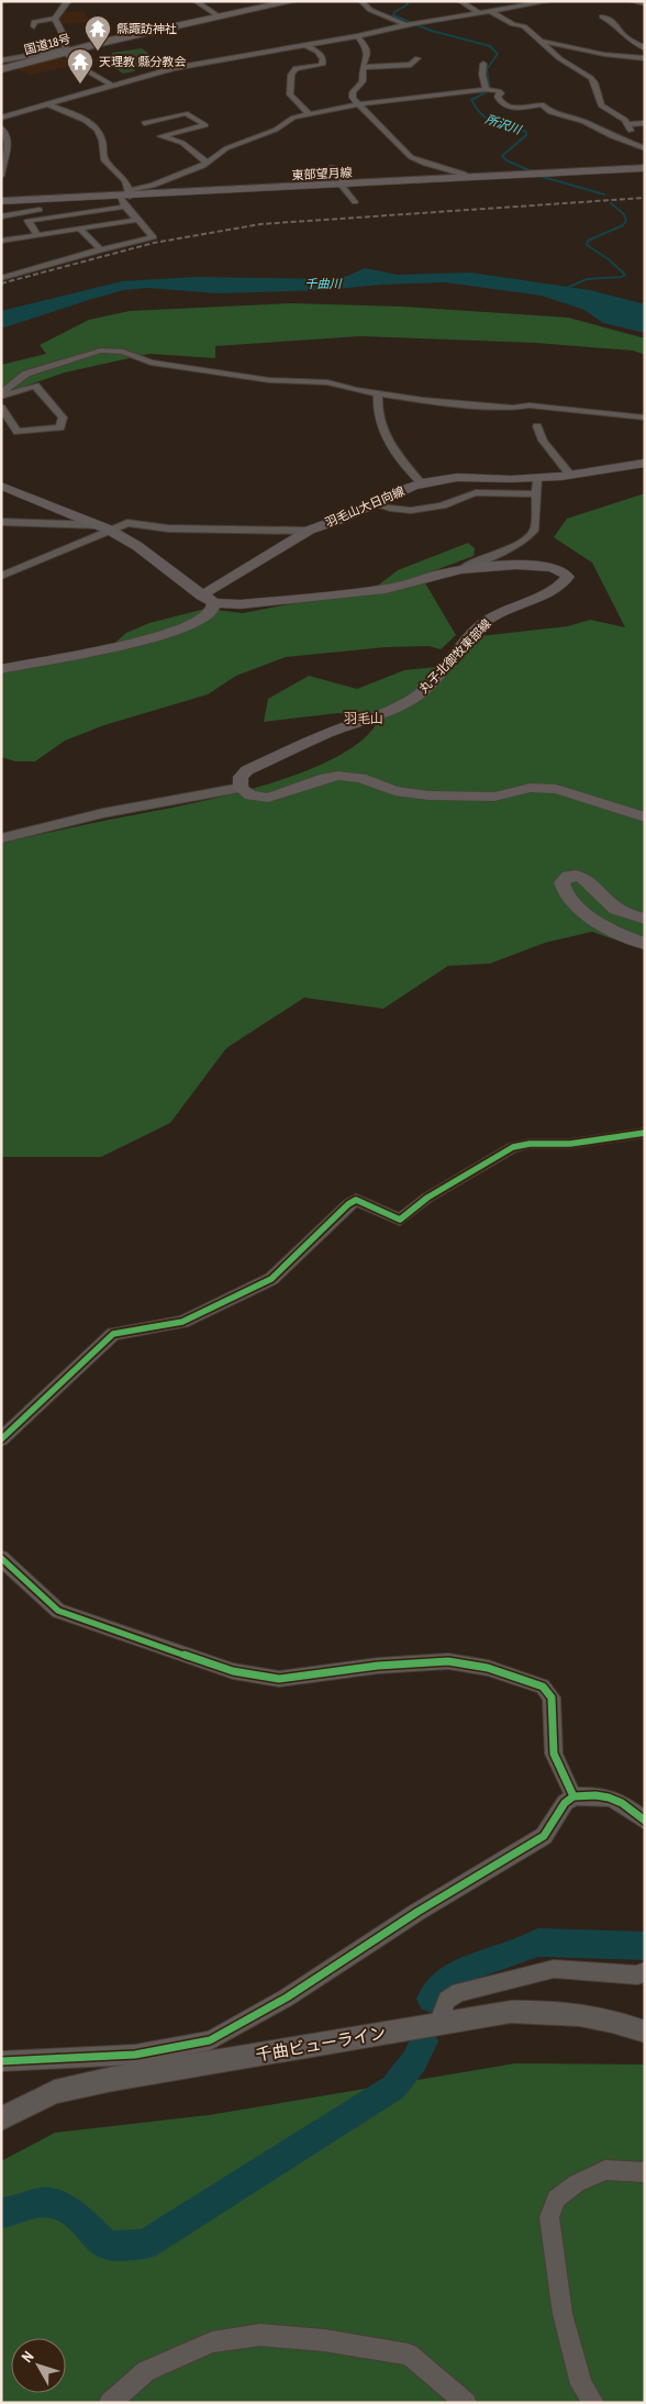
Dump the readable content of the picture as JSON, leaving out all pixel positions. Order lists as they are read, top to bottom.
{
  "streets": {
    "highway": ["国道18号"],
    "main road": ["東部望月線", "羽毛山大日向線", "丸子北御牧東部線"],
    "street": ["千曲ビューライン"]
  },
  "crossings": [
    ["羽毛山大日向線", "丸子北御牧東部線"]
  ],
  "districts": ["羽毛山"],
  "water": ["所沢川", "千曲川"],
  "places": {
    "temple": ["縣諏訪神社", "天理教 縣分教会"]
  },
  "north": "top left"
}
